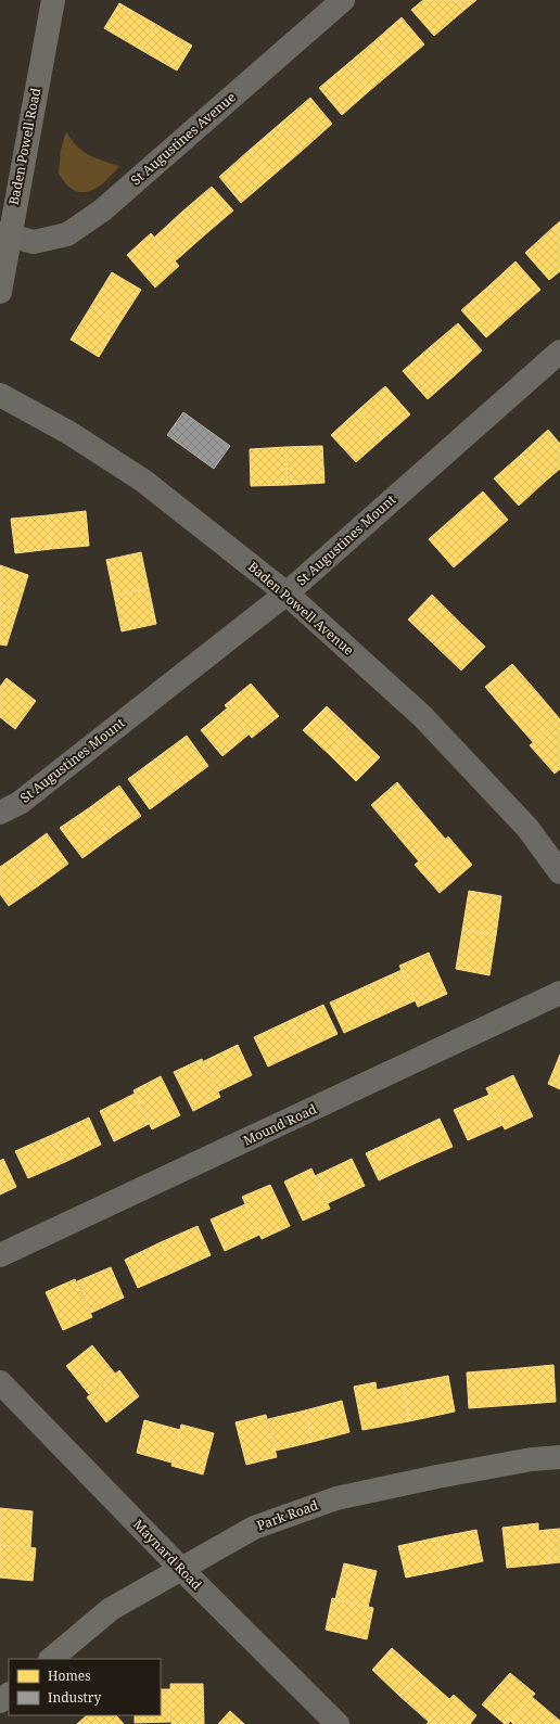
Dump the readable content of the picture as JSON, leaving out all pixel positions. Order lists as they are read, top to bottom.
{
  "streets": {
    "street": [
      "St Augustines Avenue",
      "Baden Powell Road",
      "St Augustines Mount",
      "Baden Powell Avenue",
      "Mound Road",
      "Park Road",
      "Maynard Road"
    ]
  },
  "crossings": [
    ["St Augustines Avenue", "Baden Powell Road"],
    ["St Augustines Mount", "Baden Powell Avenue"],
    ["Park Road", "Maynard Road"]
  ],
  "legend": ["Homes", "Industry"]
}
